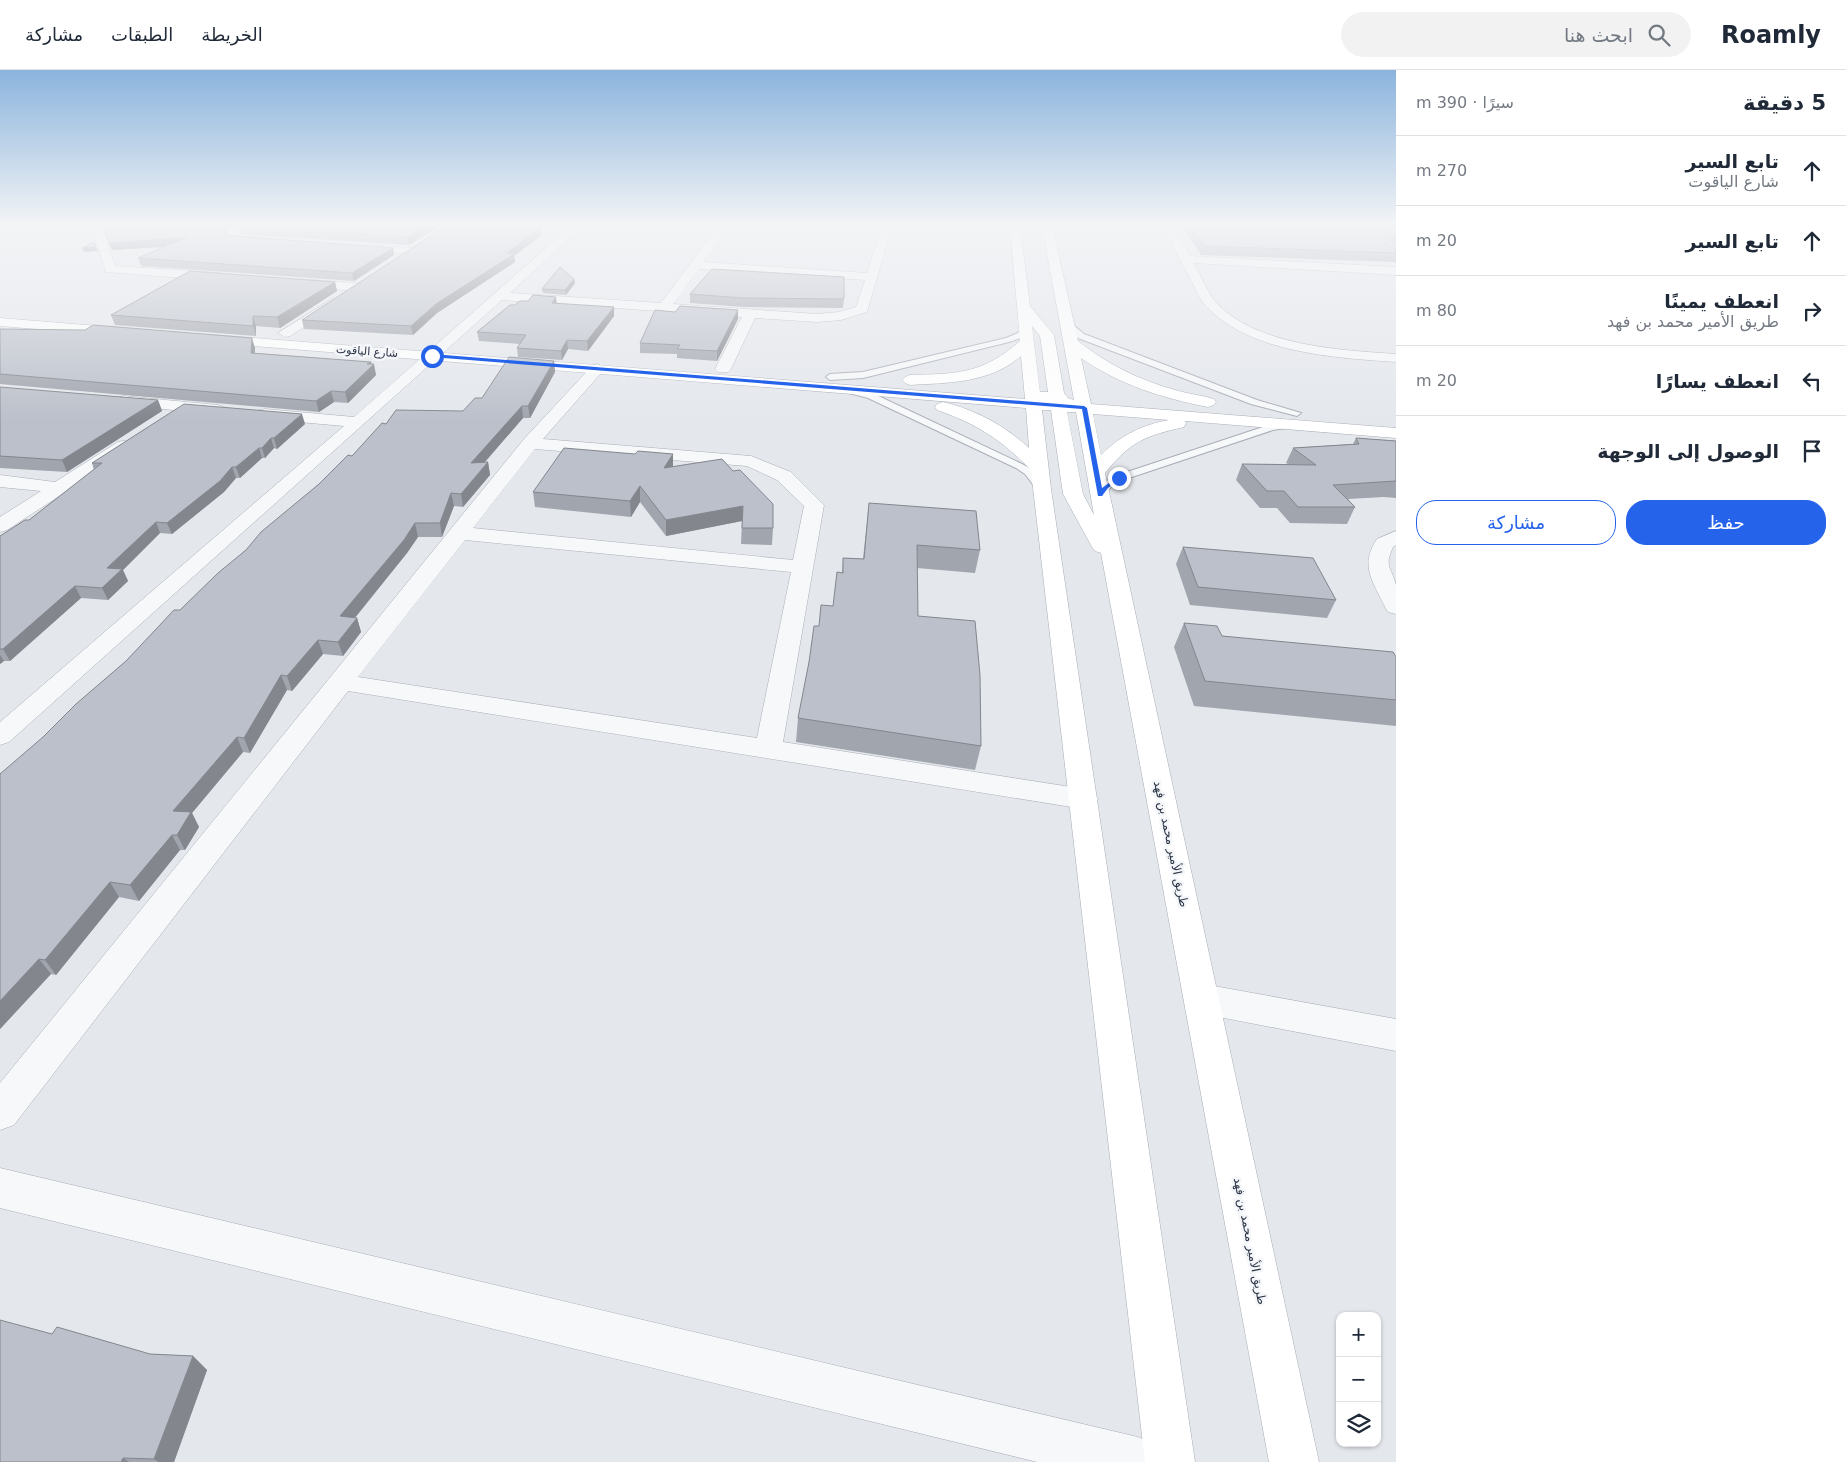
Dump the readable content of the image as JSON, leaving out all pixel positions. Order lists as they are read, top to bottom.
{
  "streets": {
    "street": ["شارع الياقوت", "طريق الأمير محمد بن فهد"]
  },
  "crossings": [
    ["شارع الياقوت", "طريق الأمير محمد بن فهد"]
  ],
  "page": {
    "header": "Roamly",
    "search": "ابحث هنا",
    "nav": ["الخريطة", "الطبقات", "مشاركة"],
    "heading": ["5 دقيقة", "سيرًا · 390 m"],
    "list": [
      ["تابع السير", "شارع الياقوت", "270 m"],
      ["تابع السير", "20 m"],
      ["انعطف يمينًا", "طريق الأمير محمد بن فهد", "80 m"],
      ["انعطف يسارًا", "20 m"],
      "الوصول إلى الوجهة"
    ],
    "buttons": ["حفظ", "مشاركة"],
    "map_buttons": ["+", "−"]
  }
}
